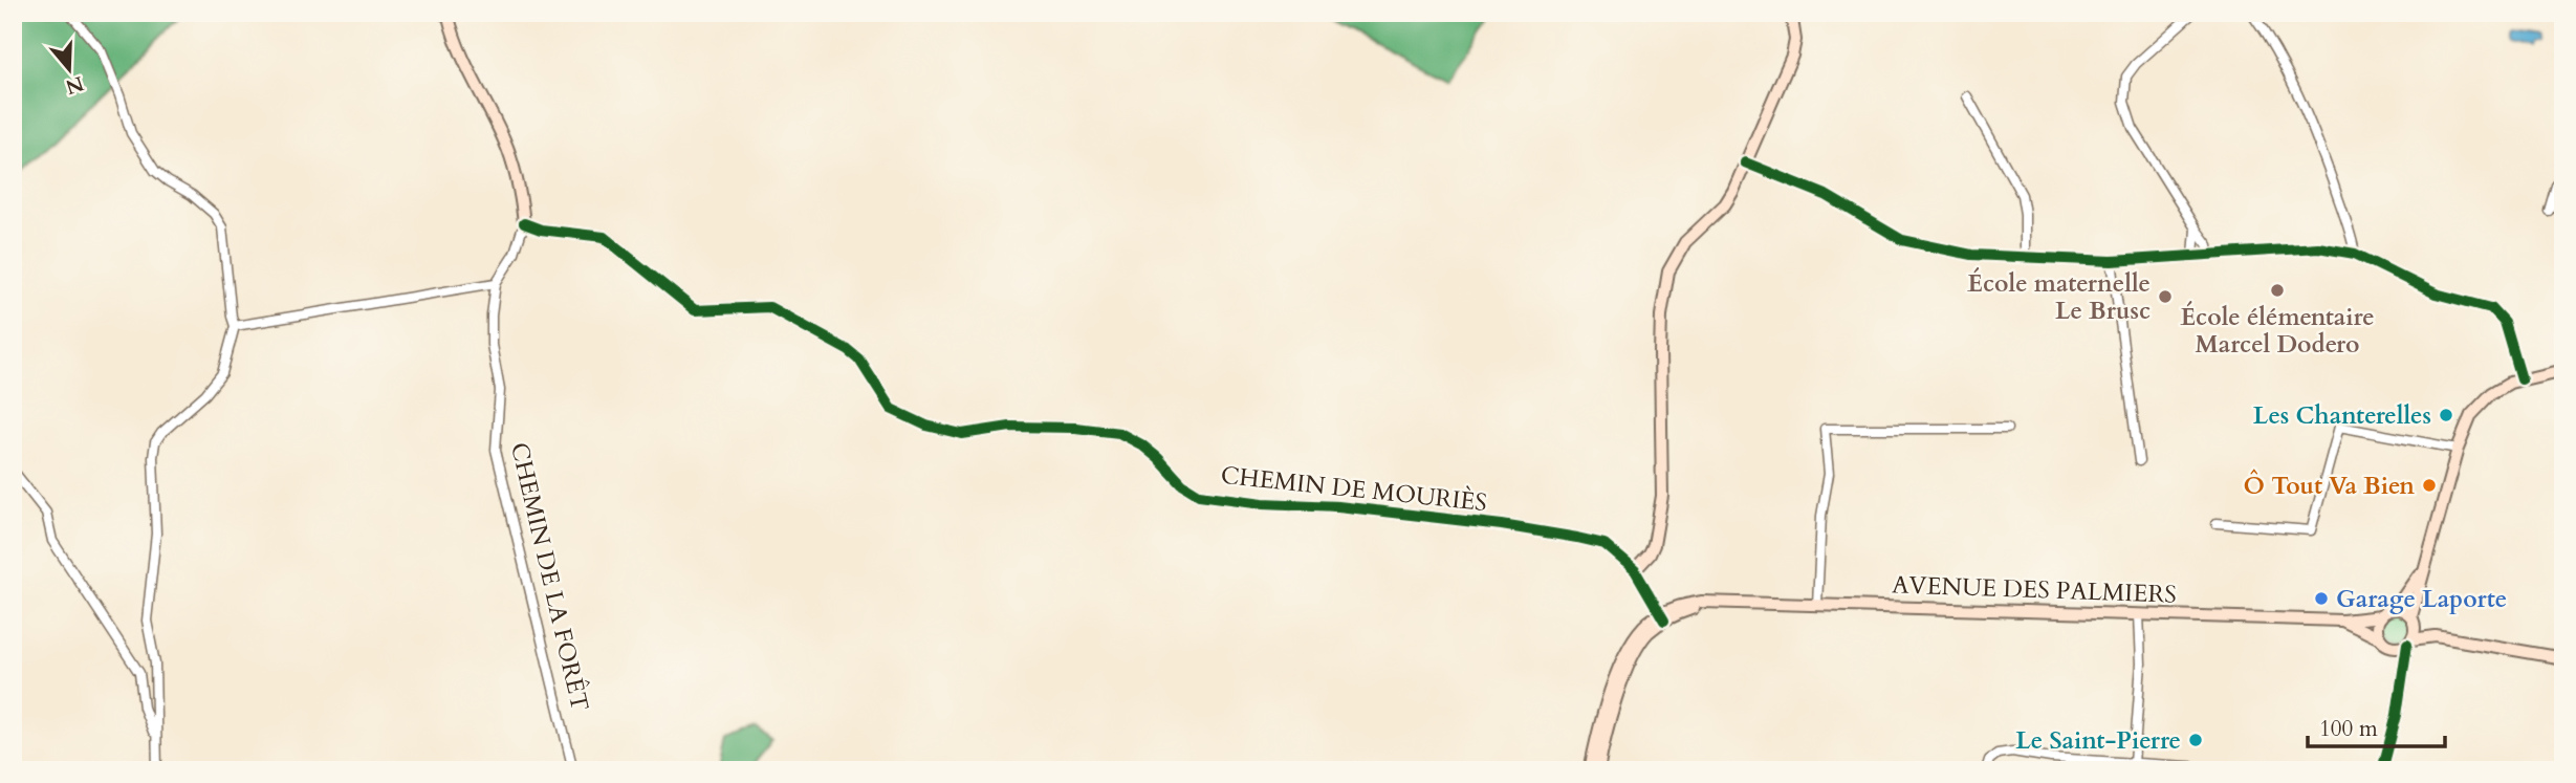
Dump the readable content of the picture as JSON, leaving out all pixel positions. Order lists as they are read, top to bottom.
{
  "streets": {
    "street": ["CHEMIN DE MOURIÈS", "CHEMIN DE LA FORÊT", "AVENUE DES PALMIERS"]
  },
  "crossings": [
    ["CHEMIN DE MOURIÈS", "CHEMIN DE LA FORÊT"],
    ["CHEMIN DE MOURIÈS", "AVENUE DES PALMIERS"]
  ],
  "places": [
    "École élémentaire Marcel Dodero",
    "École maternelle Le Brusc",
    "Les Chanterelles",
    "Ô Tout Va Bien",
    "Garage Laporte",
    "Le Saint-Pierre"
  ],
  "scale_bar": "100 m",
  "north": "bottom"
}
